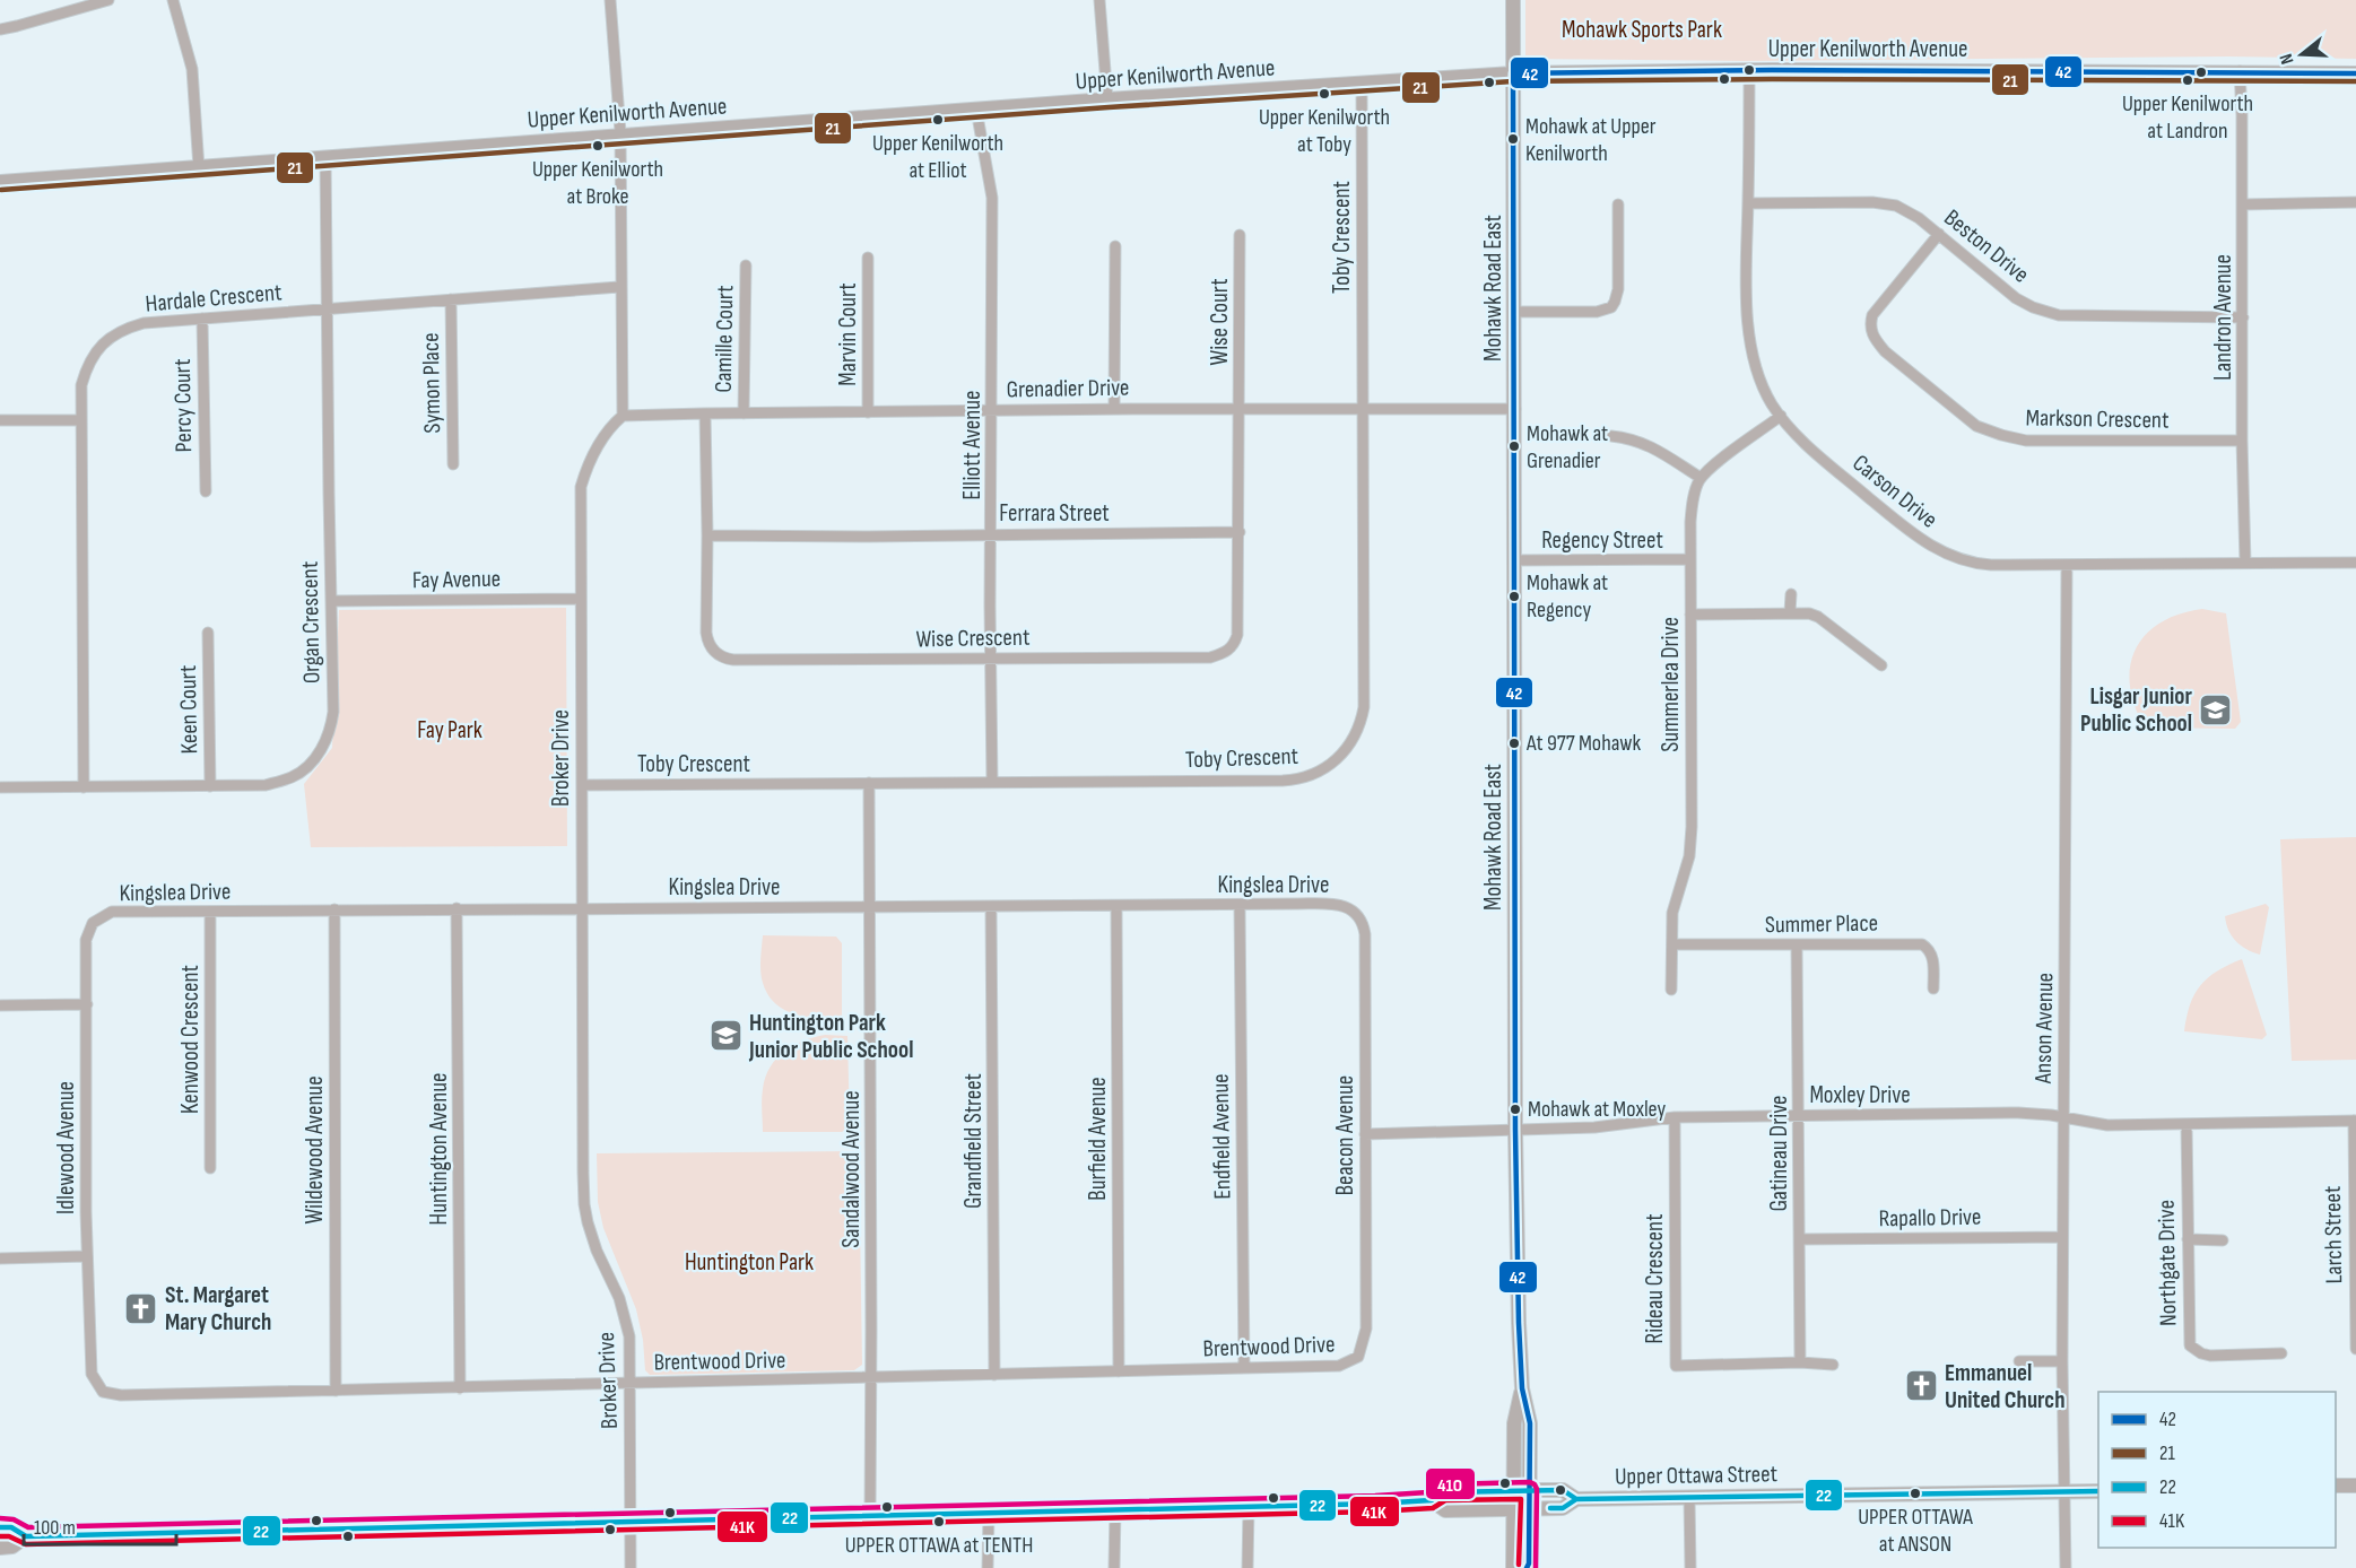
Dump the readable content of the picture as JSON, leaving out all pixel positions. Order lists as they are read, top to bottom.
{
  "streets": {
    "main road": ["Upper Kenilworth Avenue", "Mohawk Road East", "Upper Ottawa Street"],
    "street": [
      "Toby Crescent",
      "Beston Drive",
      "Hardale Crescent",
      "Landron Avenue",
      "Wise Court",
      "Marvin Court",
      "Camille Court",
      "Symon Place",
      "Grenadier Drive",
      "Percy Court",
      "Markson Crescent",
      "Elliott Avenue",
      "Carson Drive",
      "Ferrara Street",
      "Regency Street",
      "Fay Avenue",
      "Organ Crescent",
      "Wise Crescent",
      "Summerlea Drive",
      "Keen Court",
      "Broker Drive",
      "Kingslea Drive",
      "Summer Place",
      "Anson Avenue",
      "Kenwood Crescent",
      "Moxley Drive",
      "Beacon Avenue",
      "Endfield Avenue",
      "Burfield Avenue",
      "Grandfield Street",
      "Idlewood Avenue",
      "Huntington Avenue",
      "Wildewood Avenue",
      "Gatineau Drive",
      "Sandalwood Avenue",
      "Rapallo Drive",
      "Larch Street",
      "Northgate Drive",
      "Rideau Crescent",
      "Brentwood Drive"
    ]
  },
  "crossings": [
    ["Upper Kenilworth Avenue", "Toby Crescent"],
    ["Upper Kenilworth Avenue", "Mohawk Road East"],
    ["Upper Kenilworth Avenue", "Landron Avenue"],
    ["Upper Kenilworth Avenue", "Elliott Avenue"],
    ["Upper Kenilworth Avenue", "Carson Drive"],
    ["Upper Kenilworth Avenue", "Organ Crescent"],
    ["Toby Crescent", "Grenadier Drive"],
    ["Toby Crescent", "Elliott Avenue"],
    ["Toby Crescent", "Broker Drive"],
    ["Toby Crescent", "Sandalwood Avenue"],
    ["Beston Drive", "Landron Avenue"],
    ["Beston Drive", "Markson Crescent"],
    ["Beston Drive", "Carson Drive"],
    ["Mohawk Road East", "Grenadier Drive"],
    ["Mohawk Road East", "Regency Street"],
    ["Mohawk Road East", "Moxley Drive"],
    ["Mohawk Road East", "Upper Ottawa Street"],
    ["Hardale Crescent", "Symon Place"],
    ["Hardale Crescent", "Percy Court"],
    ["Hardale Crescent", "Organ Crescent"],
    ["Landron Avenue", "Markson Crescent"],
    ["Landron Avenue", "Carson Drive"],
    ["Wise Court", "Grenadier Drive"],
    ["Wise Court", "Wise Crescent"],
    ["Marvin Court", "Grenadier Drive"],
    ["Camille Court", "Grenadier Drive"],
    ["Grenadier Drive", "Elliott Avenue"],
    ["Grenadier Drive", "Wise Crescent"],
    ["Grenadier Drive", "Broker Drive"],
    ["Elliott Avenue", "Ferrara Street"],
    ["Elliott Avenue", "Wise Crescent"],
    ["Carson Drive", "Anson Avenue"],
    ["Ferrara Street", "Wise Crescent"],
    ["Regency Street", "Summerlea Drive"],
    ["Fay Avenue", "Organ Crescent"],
    ["Fay Avenue", "Broker Drive"],
    ["Organ Crescent", "Keen Court"],
    ["Summerlea Drive", "Summer Place"],
    ["Broker Drive", "Kingslea Drive"],
    ["Broker Drive", "Brentwood Drive"],
    ["Broker Drive", "Upper Ottawa Street"],
    ["Kingslea Drive", "Kenwood Crescent"],
    ["Kingslea Drive", "Beacon Avenue"],
    ["Kingslea Drive", "Endfield Avenue"],
    ["Kingslea Drive", "Burfield Avenue"],
    ["Kingslea Drive", "Grandfield Street"],
    ["Kingslea Drive", "Idlewood Avenue"],
    ["Kingslea Drive", "Huntington Avenue"],
    ["Kingslea Drive", "Wildewood Avenue"],
    ["Kingslea Drive", "Sandalwood Avenue"],
    ["Summer Place", "Gatineau Drive"],
    ["Anson Avenue", "Moxley Drive"],
    ["Anson Avenue", "Rapallo Drive"],
    ["Anson Avenue", "Upper Ottawa Street"],
    ["Moxley Drive", "Beacon Avenue"],
    ["Moxley Drive", "Gatineau Drive"],
    ["Moxley Drive", "Larch Street"],
    ["Moxley Drive", "Northgate Drive"],
    ["Moxley Drive", "Rideau Crescent"],
    ["Beacon Avenue", "Brentwood Drive"],
    ["Endfield Avenue", "Brentwood Drive"],
    ["Burfield Avenue", "Brentwood Drive"],
    ["Grandfield Street", "Brentwood Drive"],
    ["Idlewood Avenue", "Brentwood Drive"],
    ["Huntington Avenue", "Brentwood Drive"],
    ["Wildewood Avenue", "Brentwood Drive"],
    ["Gatineau Drive", "Rapallo Drive"],
    ["Gatineau Drive", "Rideau Crescent"],
    ["Sandalwood Avenue", "Brentwood Drive"],
    ["Sandalwood Avenue", "Upper Ottawa Street"]
  ],
  "parks": ["Mohawk Sports Park", "Fay Park", "Huntington Park"],
  "places": {
    "other": [
      "Upper Kenilworth at Landron",
      "Upper Kenilworth at Toby",
      "Upper Kenilworth at Elliot",
      "Mohawk at Upper Kenilworth",
      "Upper Kenilworth at Broke",
      "Mohawk at Grenadier",
      "Mohawk at Regency",
      "At 977 Mohawk",
      "Mohawk at Moxley",
      "UPPER OTTAWA at ANSON",
      "UPPER OTTAWA at TENTH"
    ],
    "school or university": ["Lisgar Junior Public School", "Huntington Park Junior Public School"],
    "church": ["St. Margaret Mary Church", "Emmanuel United Church"]
  },
  "lines": [
    "transit line 42",
    "transit line 21",
    "transit line 41O",
    "transit line 22",
    "transit line 41K"
  ],
  "legend": [
    "42",
    "21",
    "22",
    "41K"
  ],
  "scale_bar": "100 m",
  "north": "left"
}
